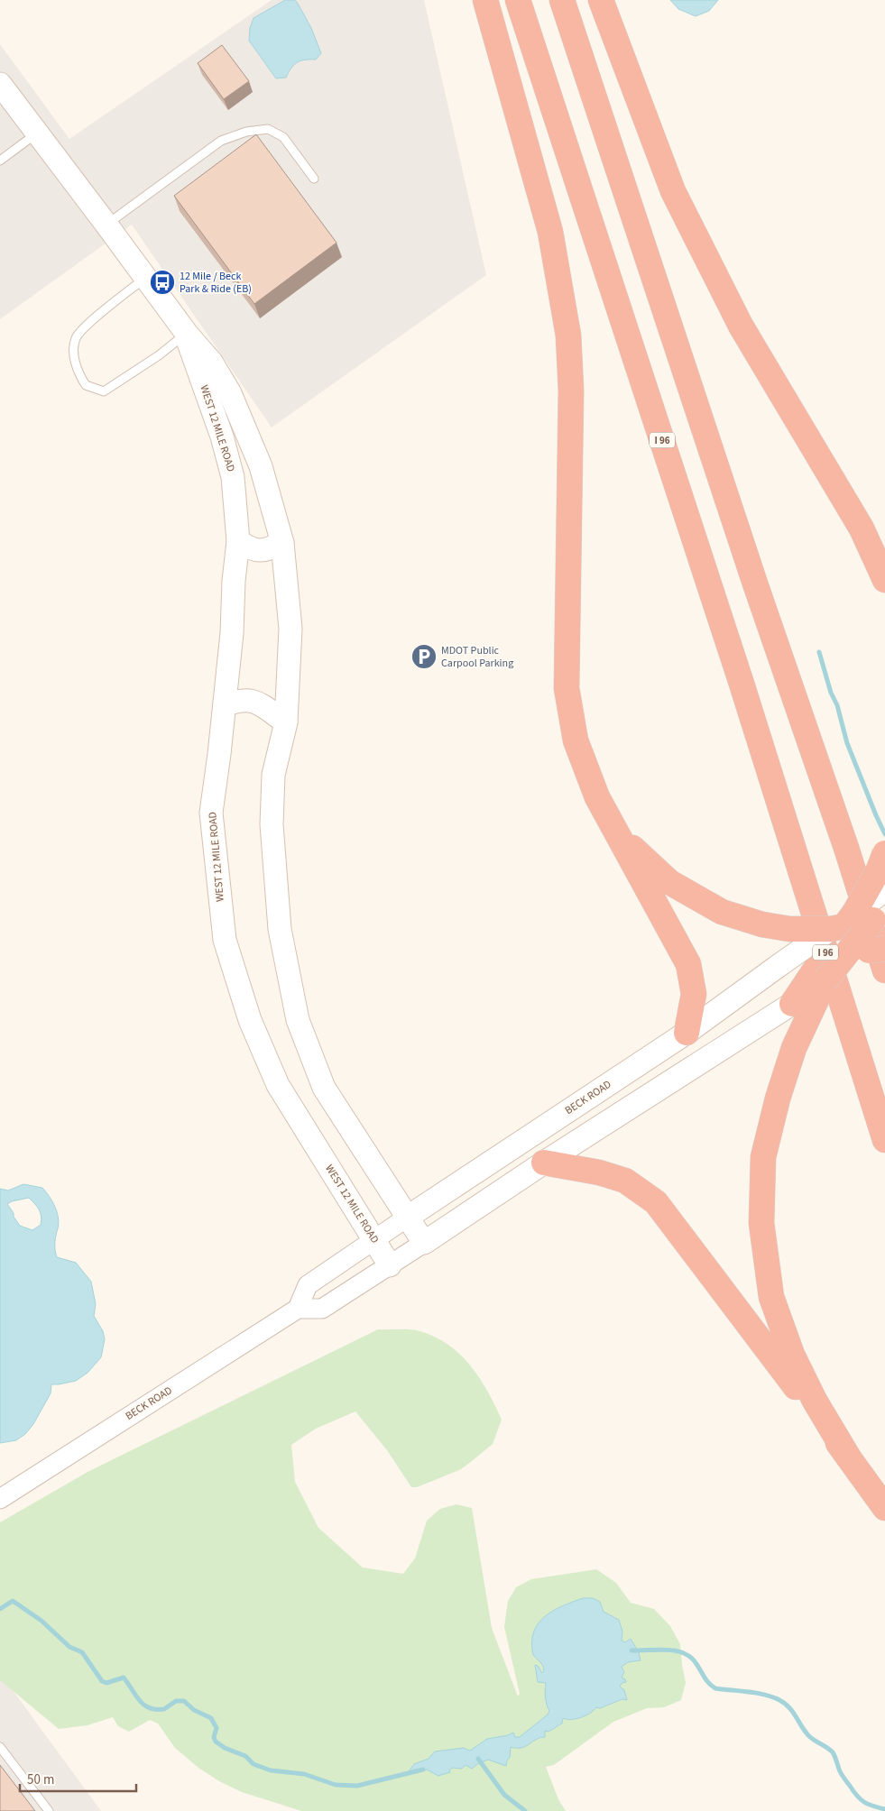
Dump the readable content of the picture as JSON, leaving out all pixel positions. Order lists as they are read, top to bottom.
{
  "streets": {
    "highway": ["I 96"],
    "main road": ["WEST 12 MILE ROAD", "BECK ROAD"]
  },
  "crossings": [
    ["WEST 12 MILE ROAD", "BECK ROAD"]
  ],
  "places": {
    "bus stop": ["12 Mile / Beck Park & Ride (EB)"],
    "parking": ["MDOT Public Carpool Parking"]
  },
  "scale_bar": "50 m"
}
